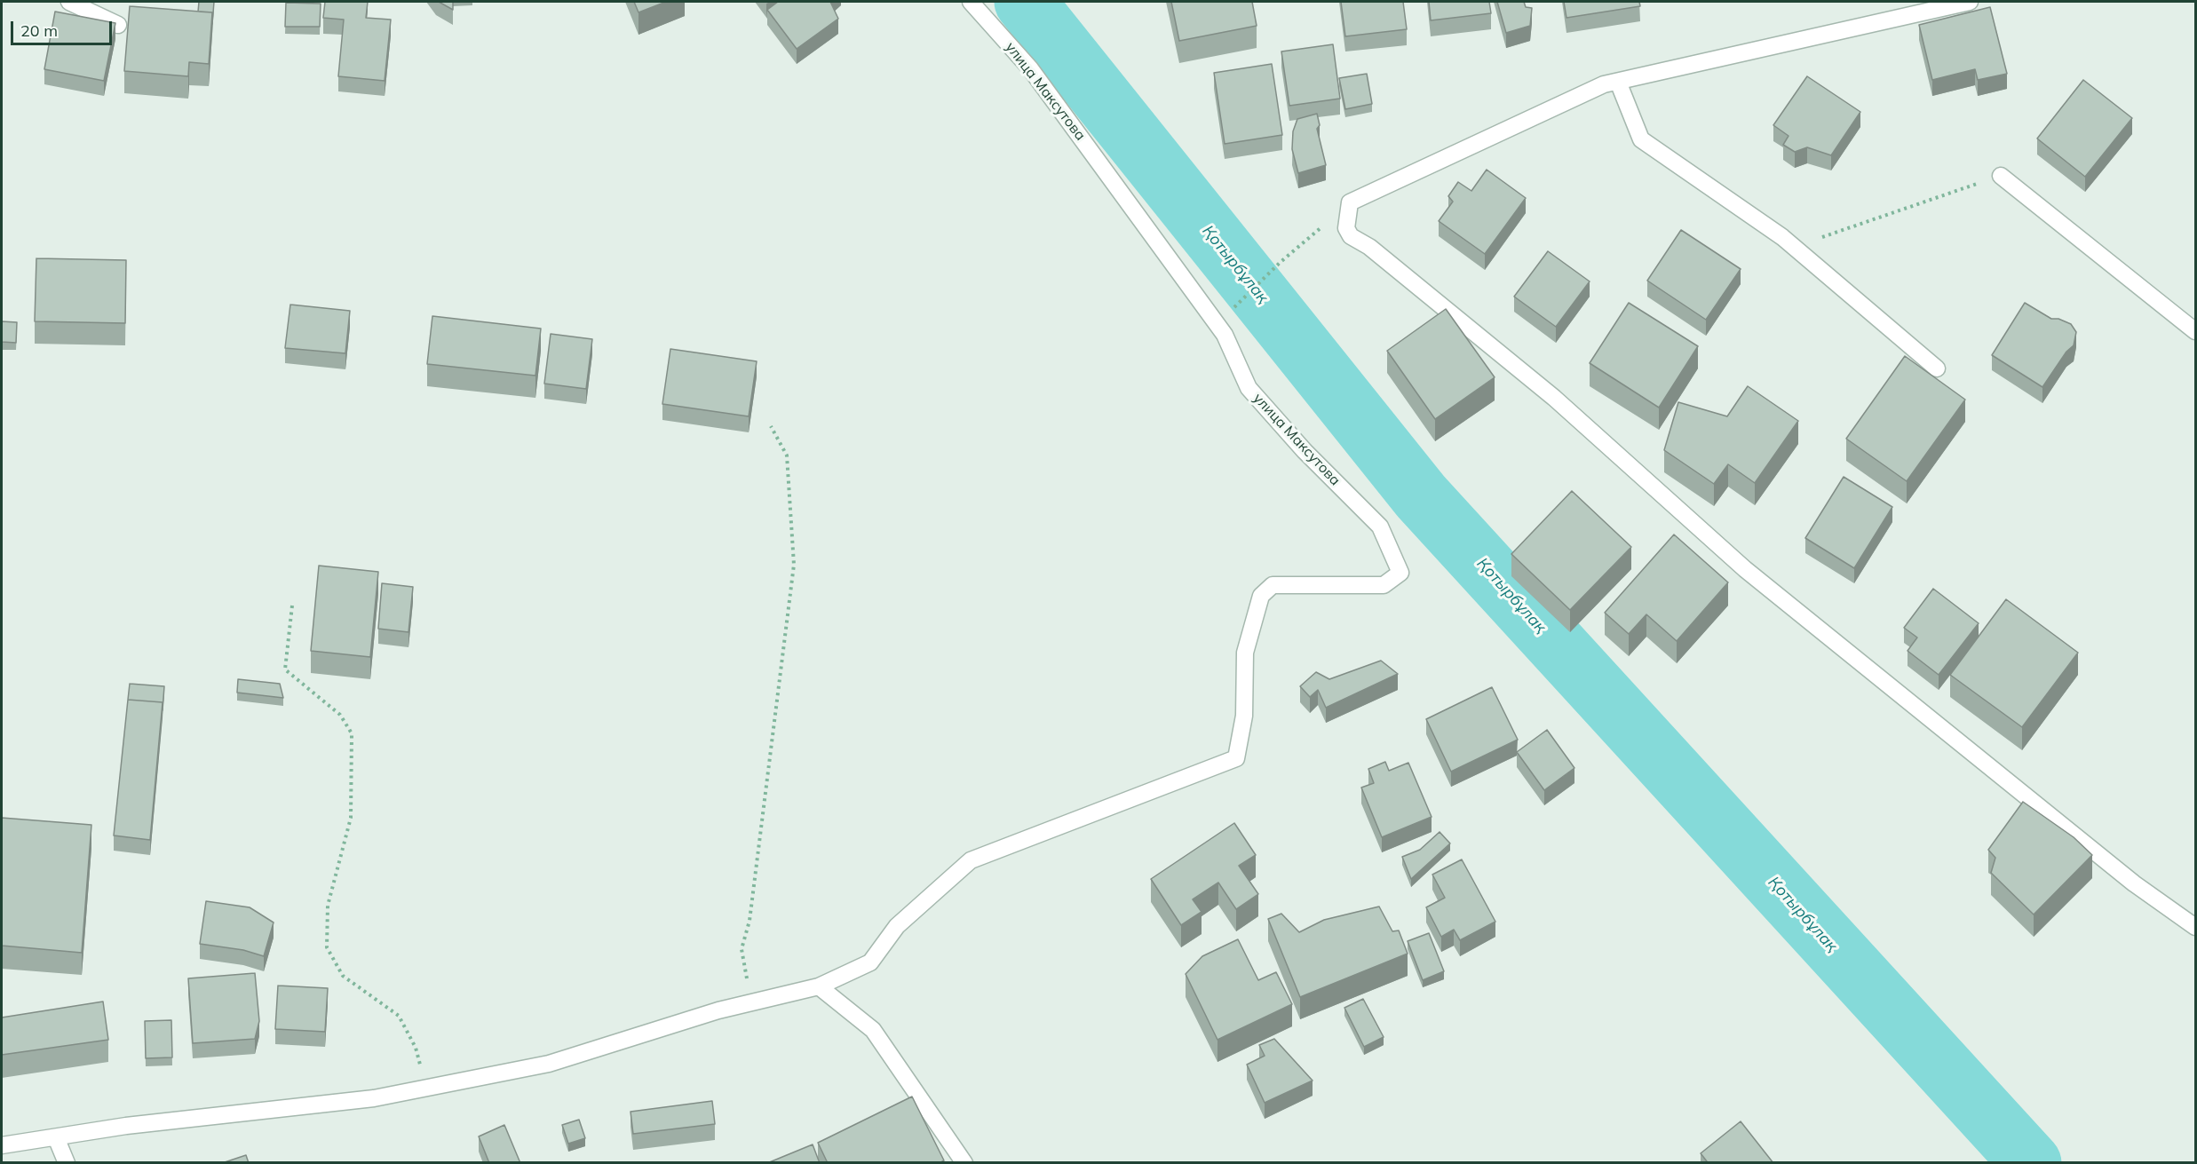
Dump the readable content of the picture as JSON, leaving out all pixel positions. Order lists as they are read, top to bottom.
{
  "streets": {
    "street": ["улица Максутова"]
  },
  "water": ["Қотырбұлақ"],
  "scale_bar": "20 m"
}
